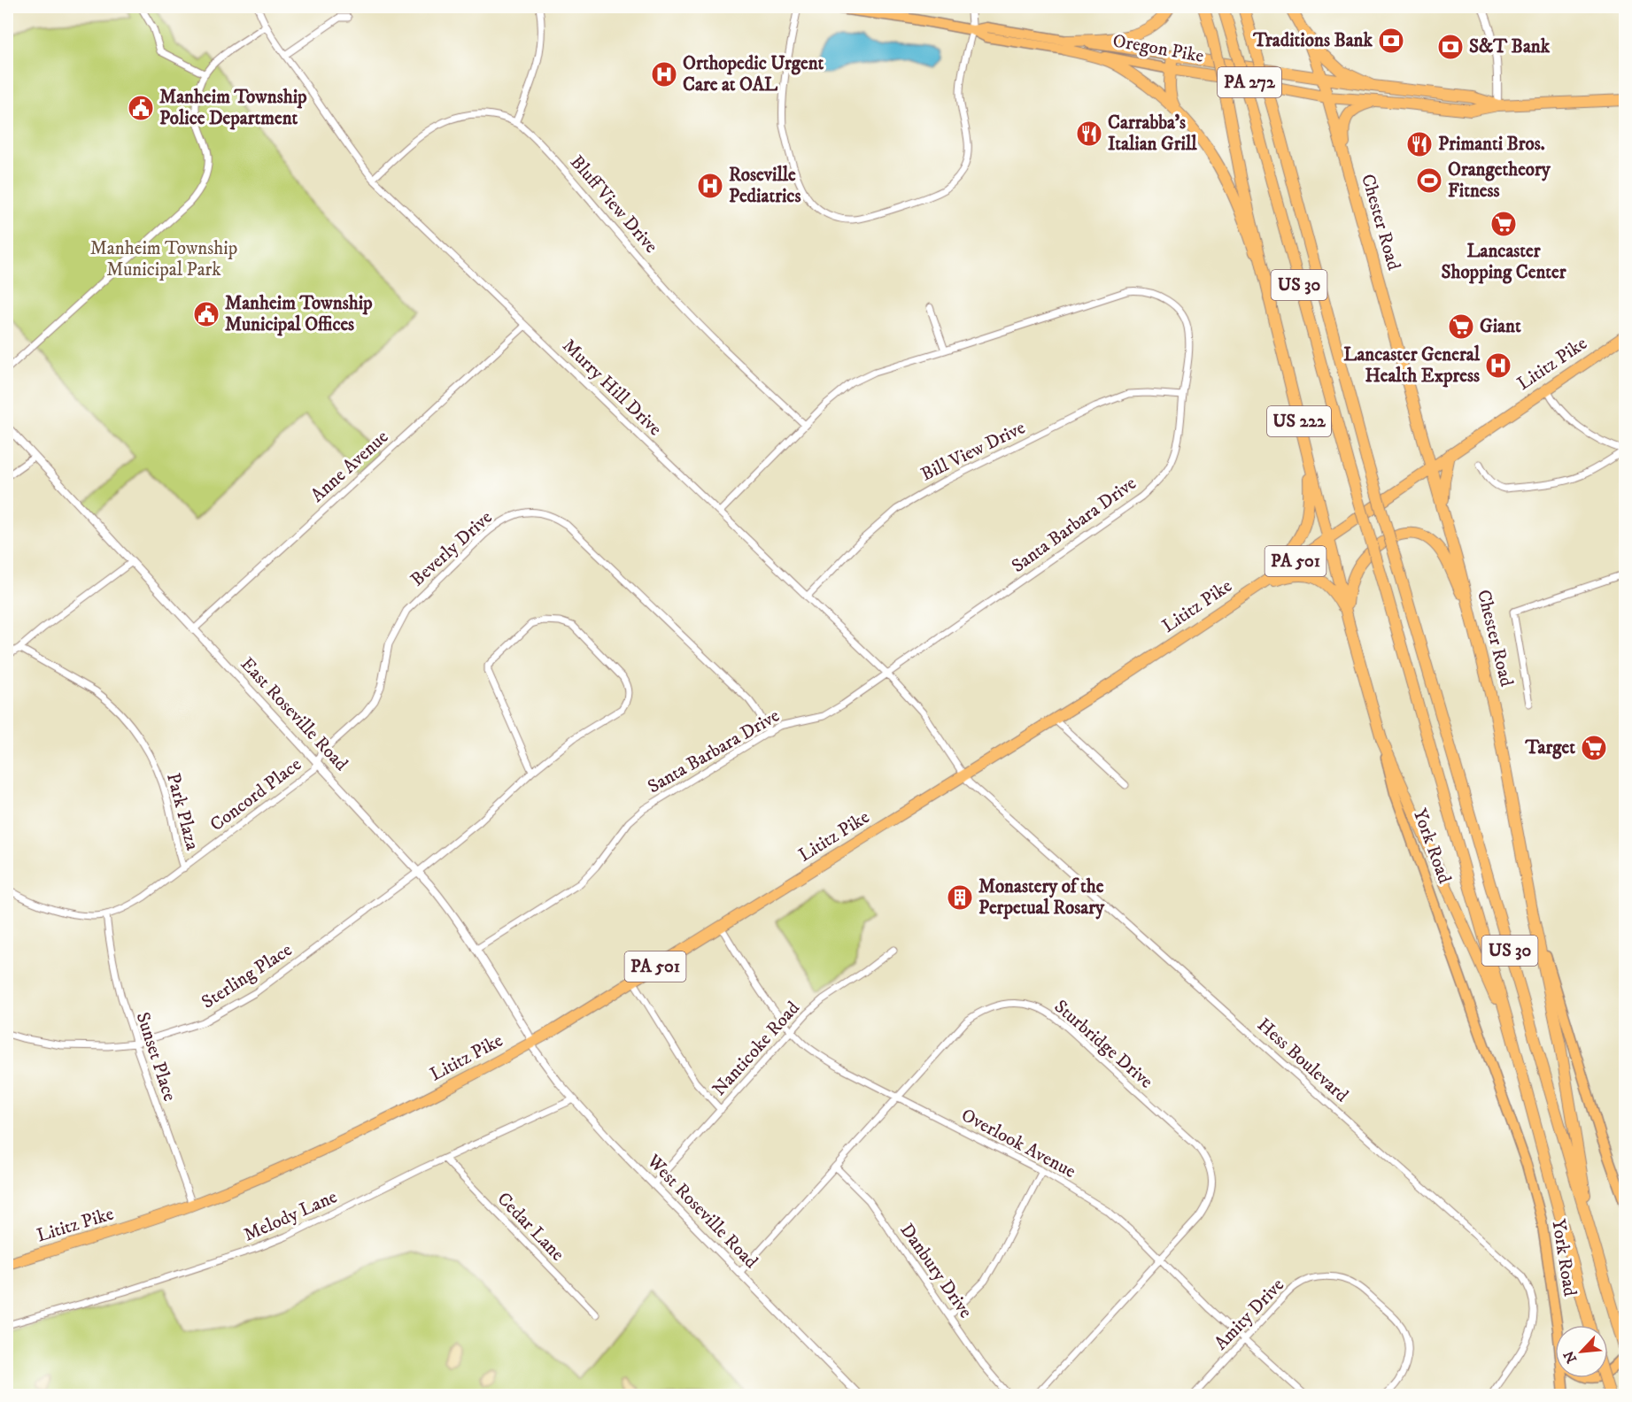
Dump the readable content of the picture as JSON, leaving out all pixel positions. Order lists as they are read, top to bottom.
{
  "streets": {
    "highway": [
      "Oregon Pike",
      "PA 272",
      "Chester Road",
      "US 30",
      "Lititz Pike",
      "US 222",
      "PA 501",
      "York Road"
    ],
    "street": [
      "Bluff View Drive",
      "Murry Hill Drive",
      "Bill View Drive",
      "Anne Avenue",
      "Santa Barbara Drive",
      "Beverly Drive",
      "East Roseville Road",
      "Concord Place",
      "Park Plaza",
      "Sterling Place",
      "Sturbridge Drive",
      "Nanticoke Road",
      "Sunset Place",
      "Hess Boulevard",
      "Overlook Avenue",
      "West Roseville Road",
      "Melody Lane",
      "Cedar Lane",
      "Danbury Drive",
      "Amity Drive"
    ]
  },
  "crossings": [
    ["Oregon Pike", "Chester Road"],
    ["Bluff View Drive", "Murry Hill Drive"],
    ["Bluff View Drive", "Santa Barbara Drive"],
    ["Chester Road", "Lititz Pike"],
    ["Lititz Pike", "Murry Hill Drive"],
    ["Lititz Pike", "East Roseville Road"],
    ["Lititz Pike", "York Road"],
    ["Lititz Pike", "Sunset Place"],
    ["Lititz Pike", "Hess Boulevard"],
    ["Lititz Pike", "Overlook Avenue"],
    ["Lititz Pike", "West Roseville Road"],
    ["Murry Hill Drive", "Bill View Drive"],
    ["Murry Hill Drive", "Anne Avenue"],
    ["Murry Hill Drive", "Santa Barbara Drive"],
    ["Murry Hill Drive", "Hess Boulevard"],
    ["US 222", "York Road"],
    ["Bill View Drive", "Santa Barbara Drive"],
    ["Anne Avenue", "East Roseville Road"],
    ["Santa Barbara Drive", "Beverly Drive"],
    ["Santa Barbara Drive", "East Roseville Road"],
    ["Beverly Drive", "East Roseville Road"],
    ["Beverly Drive", "Concord Place"],
    ["East Roseville Road", "Concord Place"],
    ["East Roseville Road", "Sterling Place"],
    ["East Roseville Road", "West Roseville Road"],
    ["Concord Place", "Park Plaza"],
    ["Park Plaza", "Sunset Place"],
    ["Sterling Place", "Sunset Place"],
    ["Sturbridge Drive", "Overlook Avenue"],
    ["Sturbridge Drive", "West Roseville Road"],
    ["Sturbridge Drive", "Danbury Drive"],
    ["Nanticoke Road", "Overlook Avenue"],
    ["Nanticoke Road", "West Roseville Road"],
    ["Overlook Avenue", "Amity Drive"],
    ["West Roseville Road", "Melody Lane"],
    ["Melody Lane", "Cedar Lane"]
  ],
  "parks": ["Manheim Township Municipal Park"],
  "places": {
    "bank": ["Traditions Bank", "S&T Bank"],
    "hospital": ["Orthopedic Urgent Care at OAL", "Roseville Pediatrics", "Lancaster General Health Express"],
    "public building": ["Manheim Township Police Department", "Manheim Township Municipal Offices"],
    "restaurant": ["Carrabba's Italian Grill", "Primanti Bros."],
    "sports": ["Orangetheory Fitness"],
    "supermarket": ["Lancaster Shopping Center", "Giant", "Target"],
    "building": ["Monastery of the Perpetual Rosary"]
  },
  "north": "bottom left"
}
